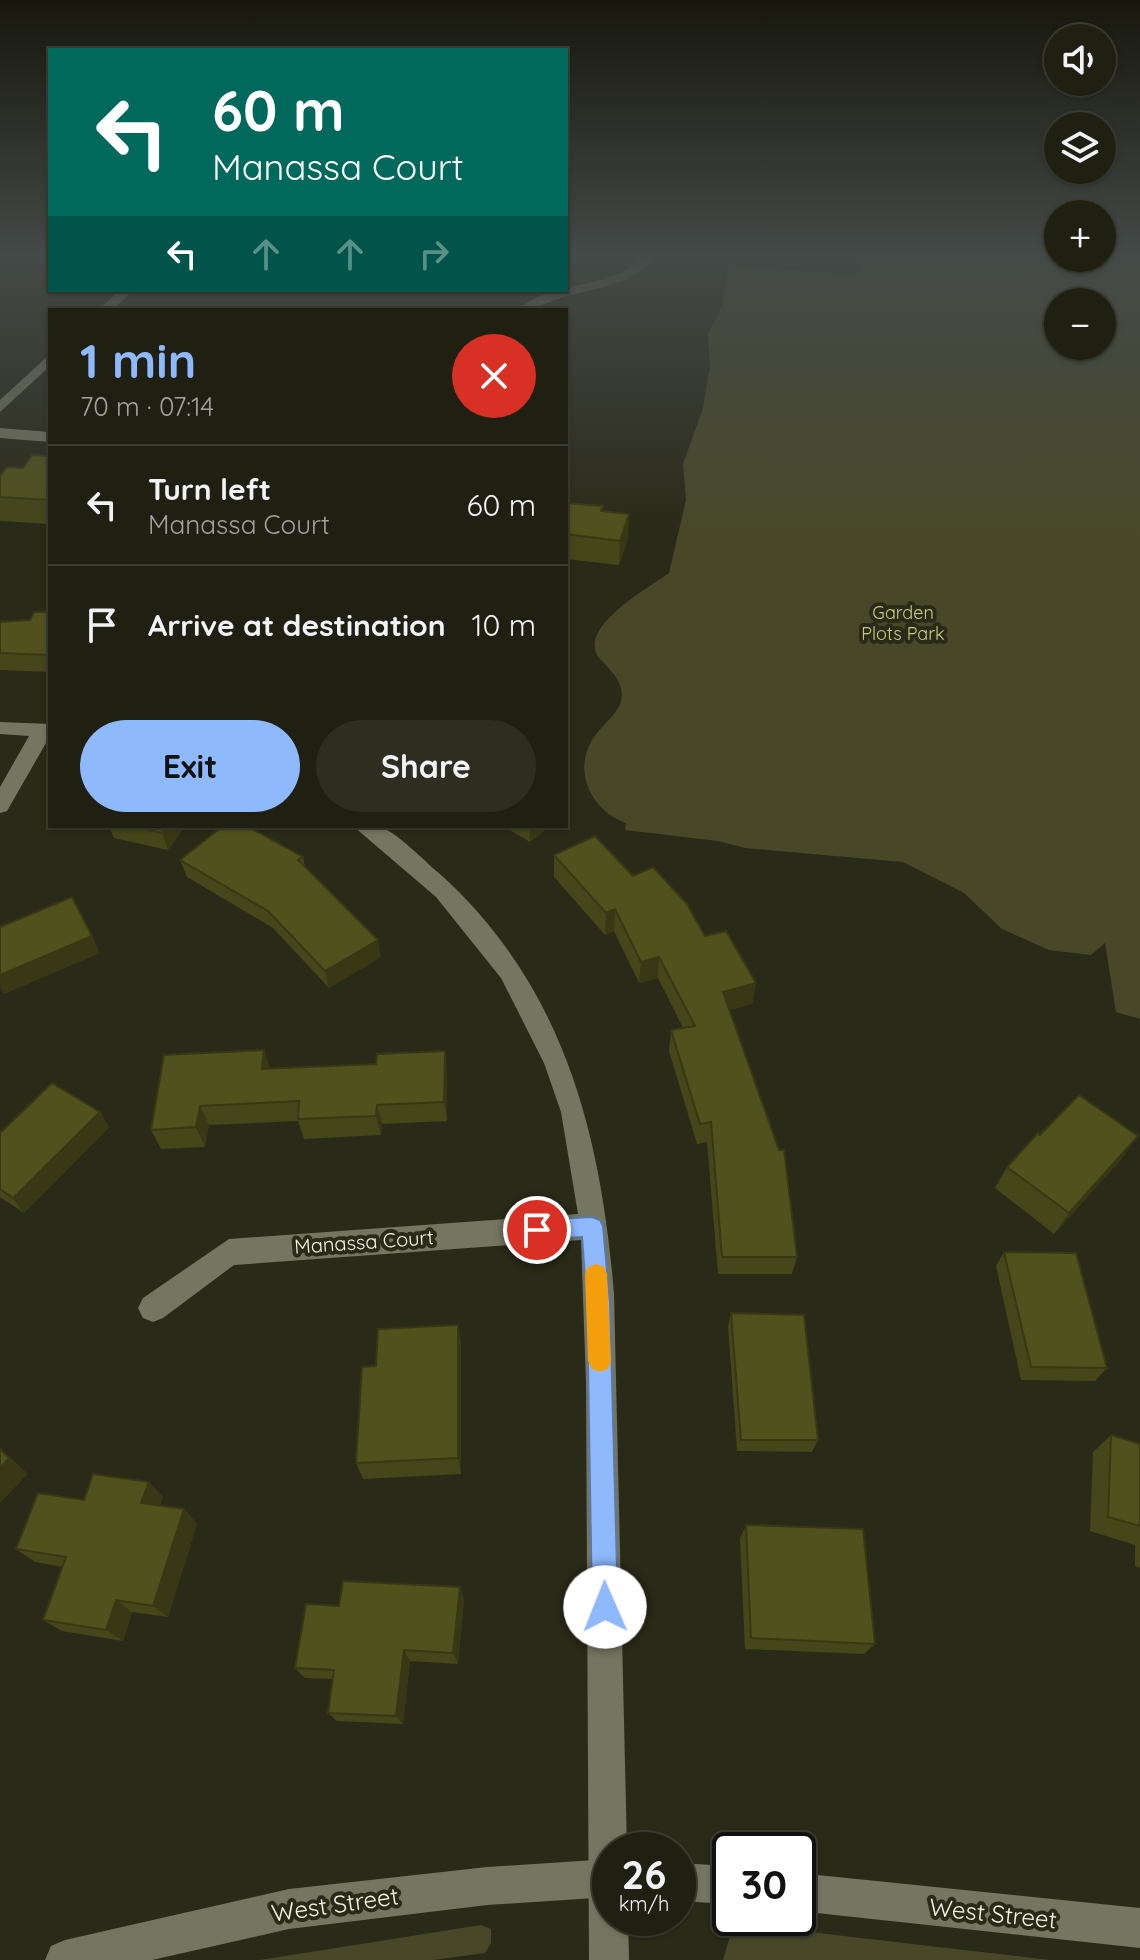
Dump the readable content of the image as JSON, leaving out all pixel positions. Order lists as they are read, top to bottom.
{
  "streets": {
    "street": ["Manassa Court", "West Street"]
  },
  "parks": ["Garden Plots Park"],
  "page": {
    "map_buttons": ["+", "−"],
    "turn": ["60 m", "Manassa Court"],
    "heading": ["1 min", "70 m · 07:14"],
    "list": [
      {
        "name": "Turn left",
        "note": "Manassa Court",
        "value": "60 m"
      },
      {
        "name": "Arrive at destination",
        "value": "10 m"
      }
    ],
    "buttons": ["Exit", "Share"],
    "speed": "26 km/h",
    "limit": "30"
  }
}
